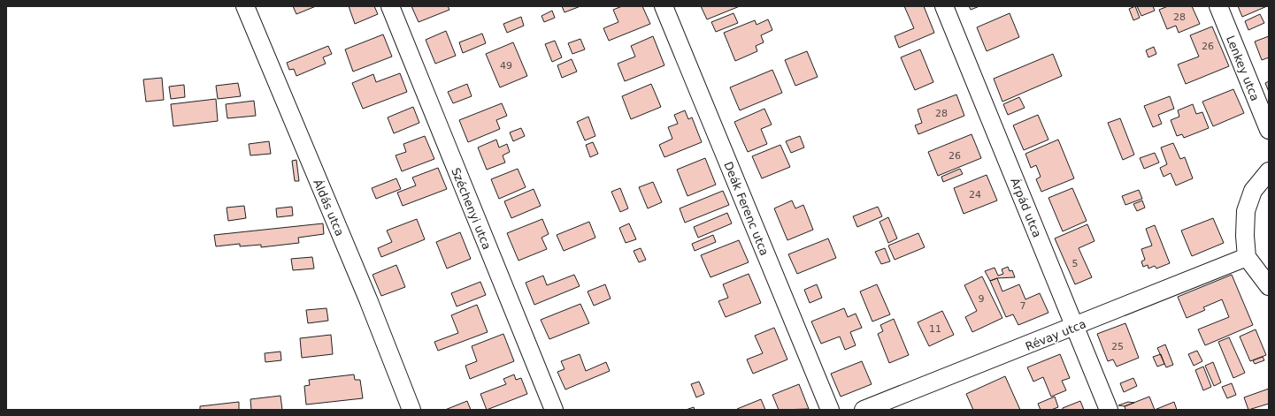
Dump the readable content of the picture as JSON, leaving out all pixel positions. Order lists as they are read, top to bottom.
{
  "streets": {
    "street": [
      "Lenkey utca",
      "Áldás utca",
      "Árpád utca",
      "Széchenyi utca",
      "Deák Ferenc utca",
      "Révay utca"
    ]
  },
  "crossings": [
    ["Árpád utca", "Révay utca"]
  ],
  "house_numbers": [
    "28",
    "26",
    "49",
    "28",
    "26",
    "24",
    "5",
    "9",
    "7",
    "11",
    "25"
  ]
}
